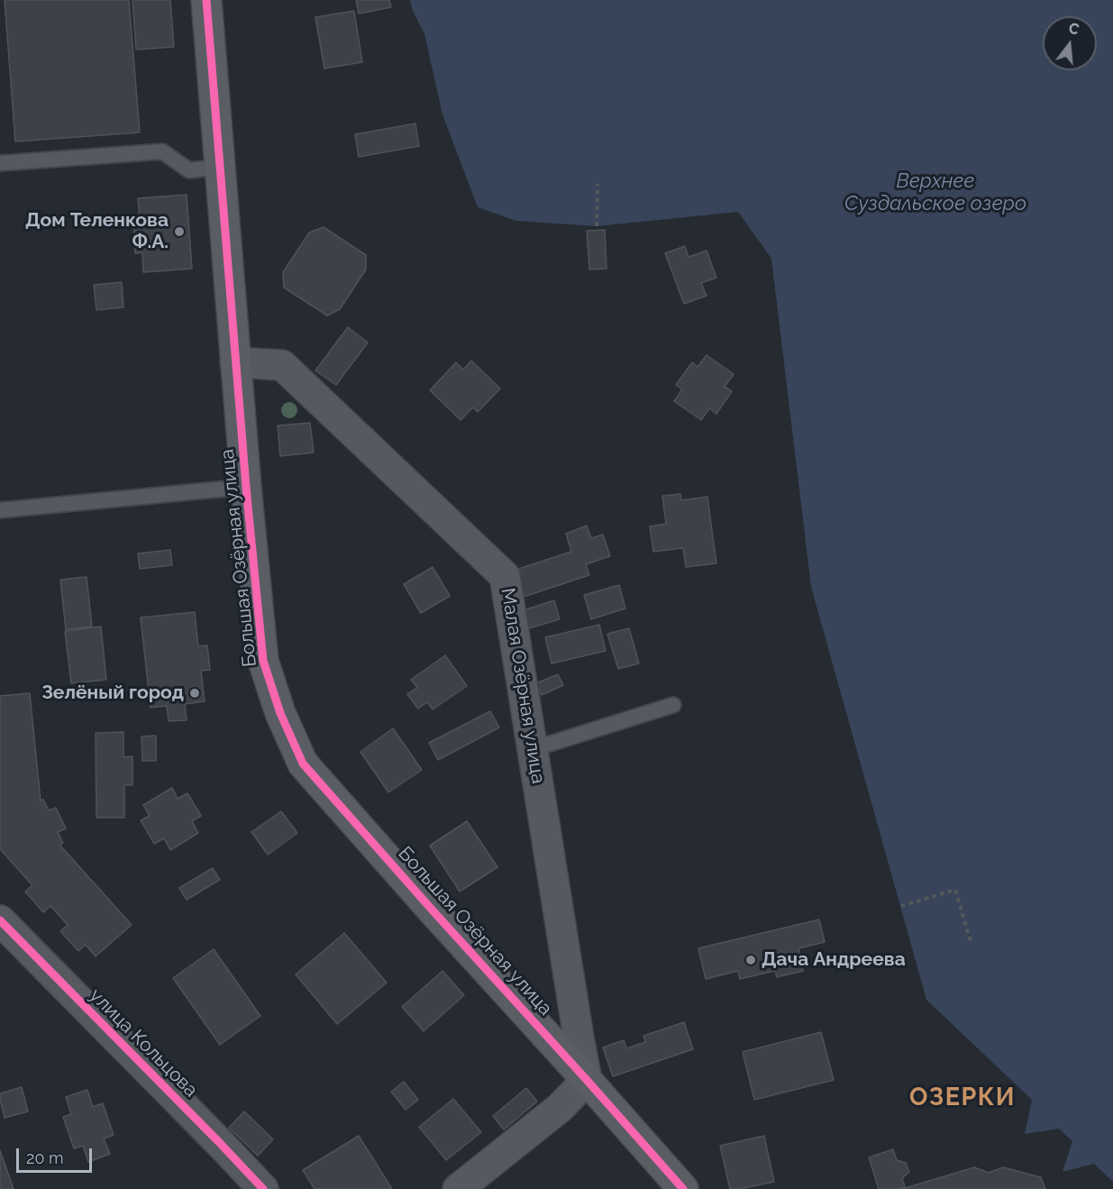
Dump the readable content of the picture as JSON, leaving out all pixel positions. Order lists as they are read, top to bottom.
{
  "streets": {
    "street": ["Большая Озёрная улица", "Малая Озёрная улица", "улица Кольцова"]
  },
  "crossings": [
    ["Большая Озёрная улица", "Малая Озёрная улица"]
  ],
  "districts": ["ОЗЕРКИ"],
  "water": ["Верхнее Суздальское озеро"],
  "places": ["Дом Теленкова Ф.А.", "Зелёный город", "Дача Андреева"],
  "scale_bar": "20 m",
  "north": "top"
}
